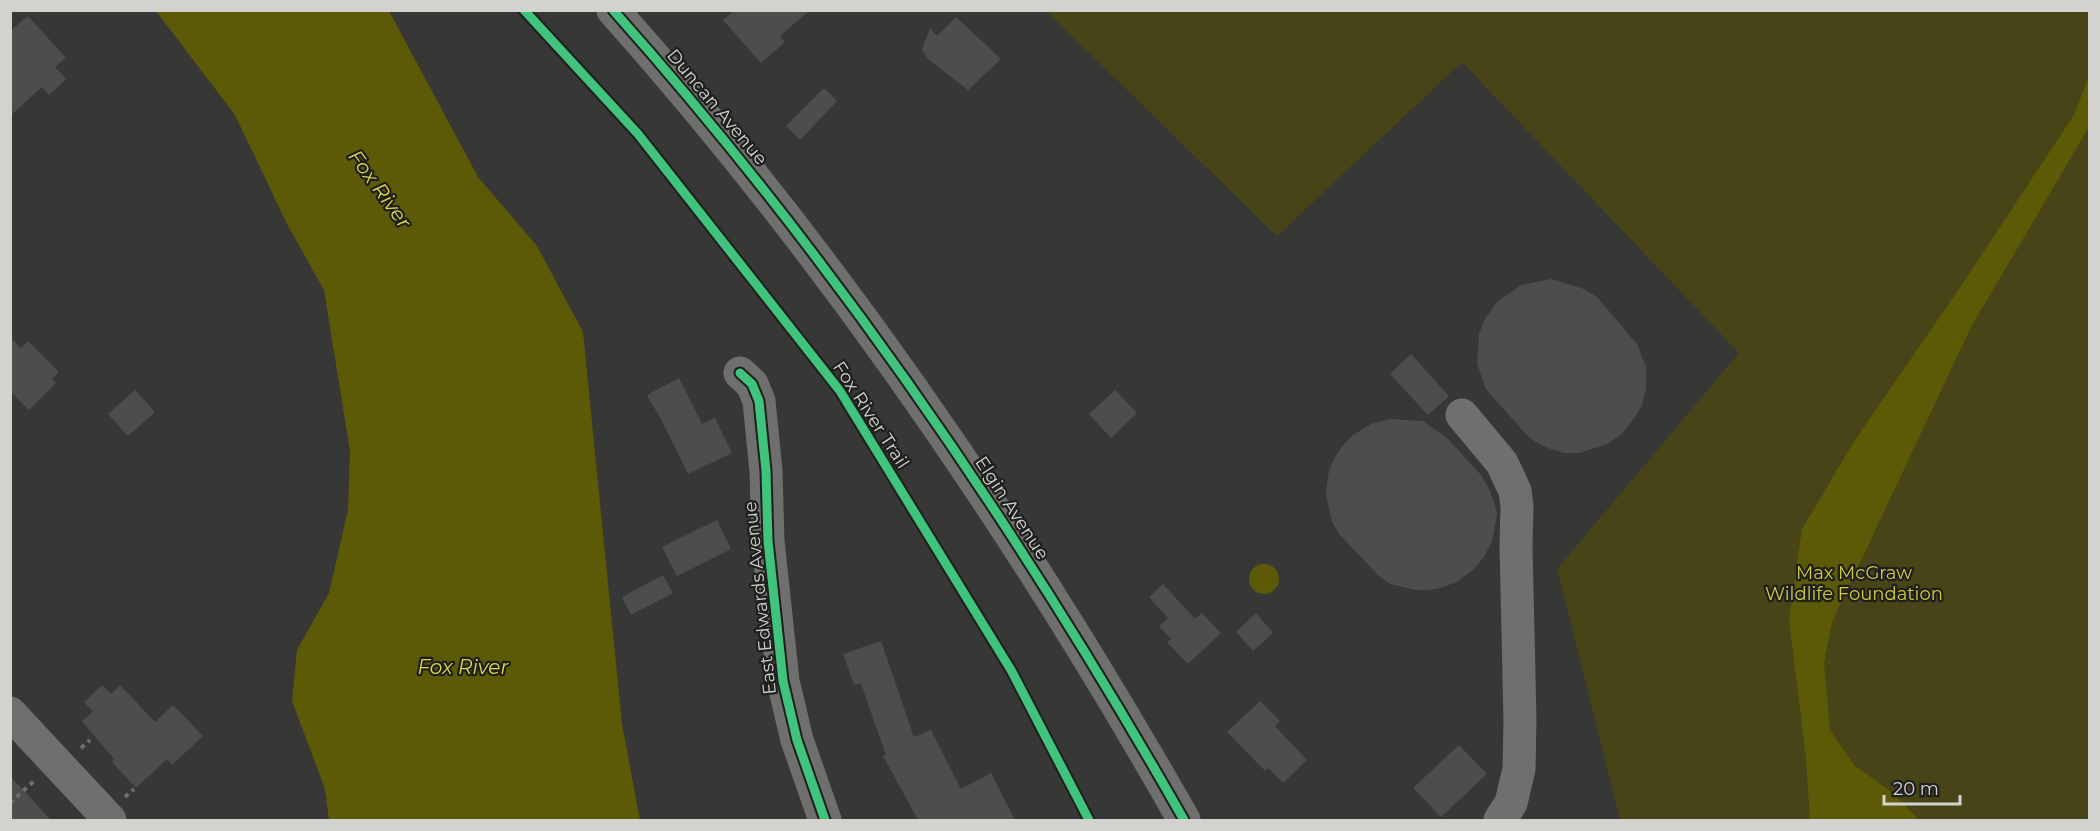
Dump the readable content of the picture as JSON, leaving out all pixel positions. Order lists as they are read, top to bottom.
{
  "streets": {
    "street": ["Duncan Avenue", "Elgin Avenue", "East Edwards Avenue"],
    "cycle path": ["Fox River Trail"]
  },
  "crossings": [
    ["Duncan Avenue", "Elgin Avenue"]
  ],
  "water": ["Fox River"],
  "parks": ["Max McGraw Wildlife Foundation"],
  "scale_bar": "20 m"
}
